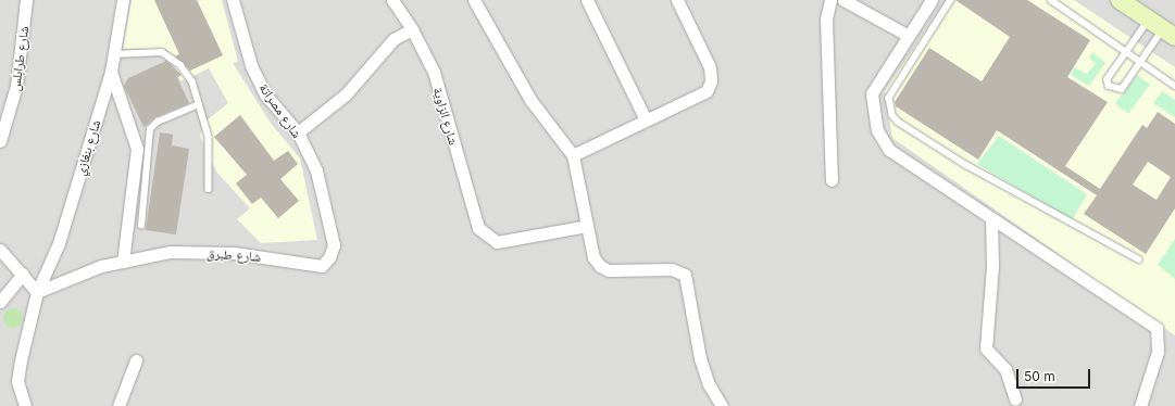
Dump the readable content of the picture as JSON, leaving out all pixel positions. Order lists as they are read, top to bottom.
{
  "streets": {
    "street": [
      "شارع طرابلس",
      "شارع مصراتة",
      "شارع الزاوية",
      "شارع بنغازي",
      "شارع طبرق"
    ]
  },
  "crossings": [
    ["شارع مصراتة", "شارع طبرق"]
  ],
  "scale_bar": "50 m"
}
